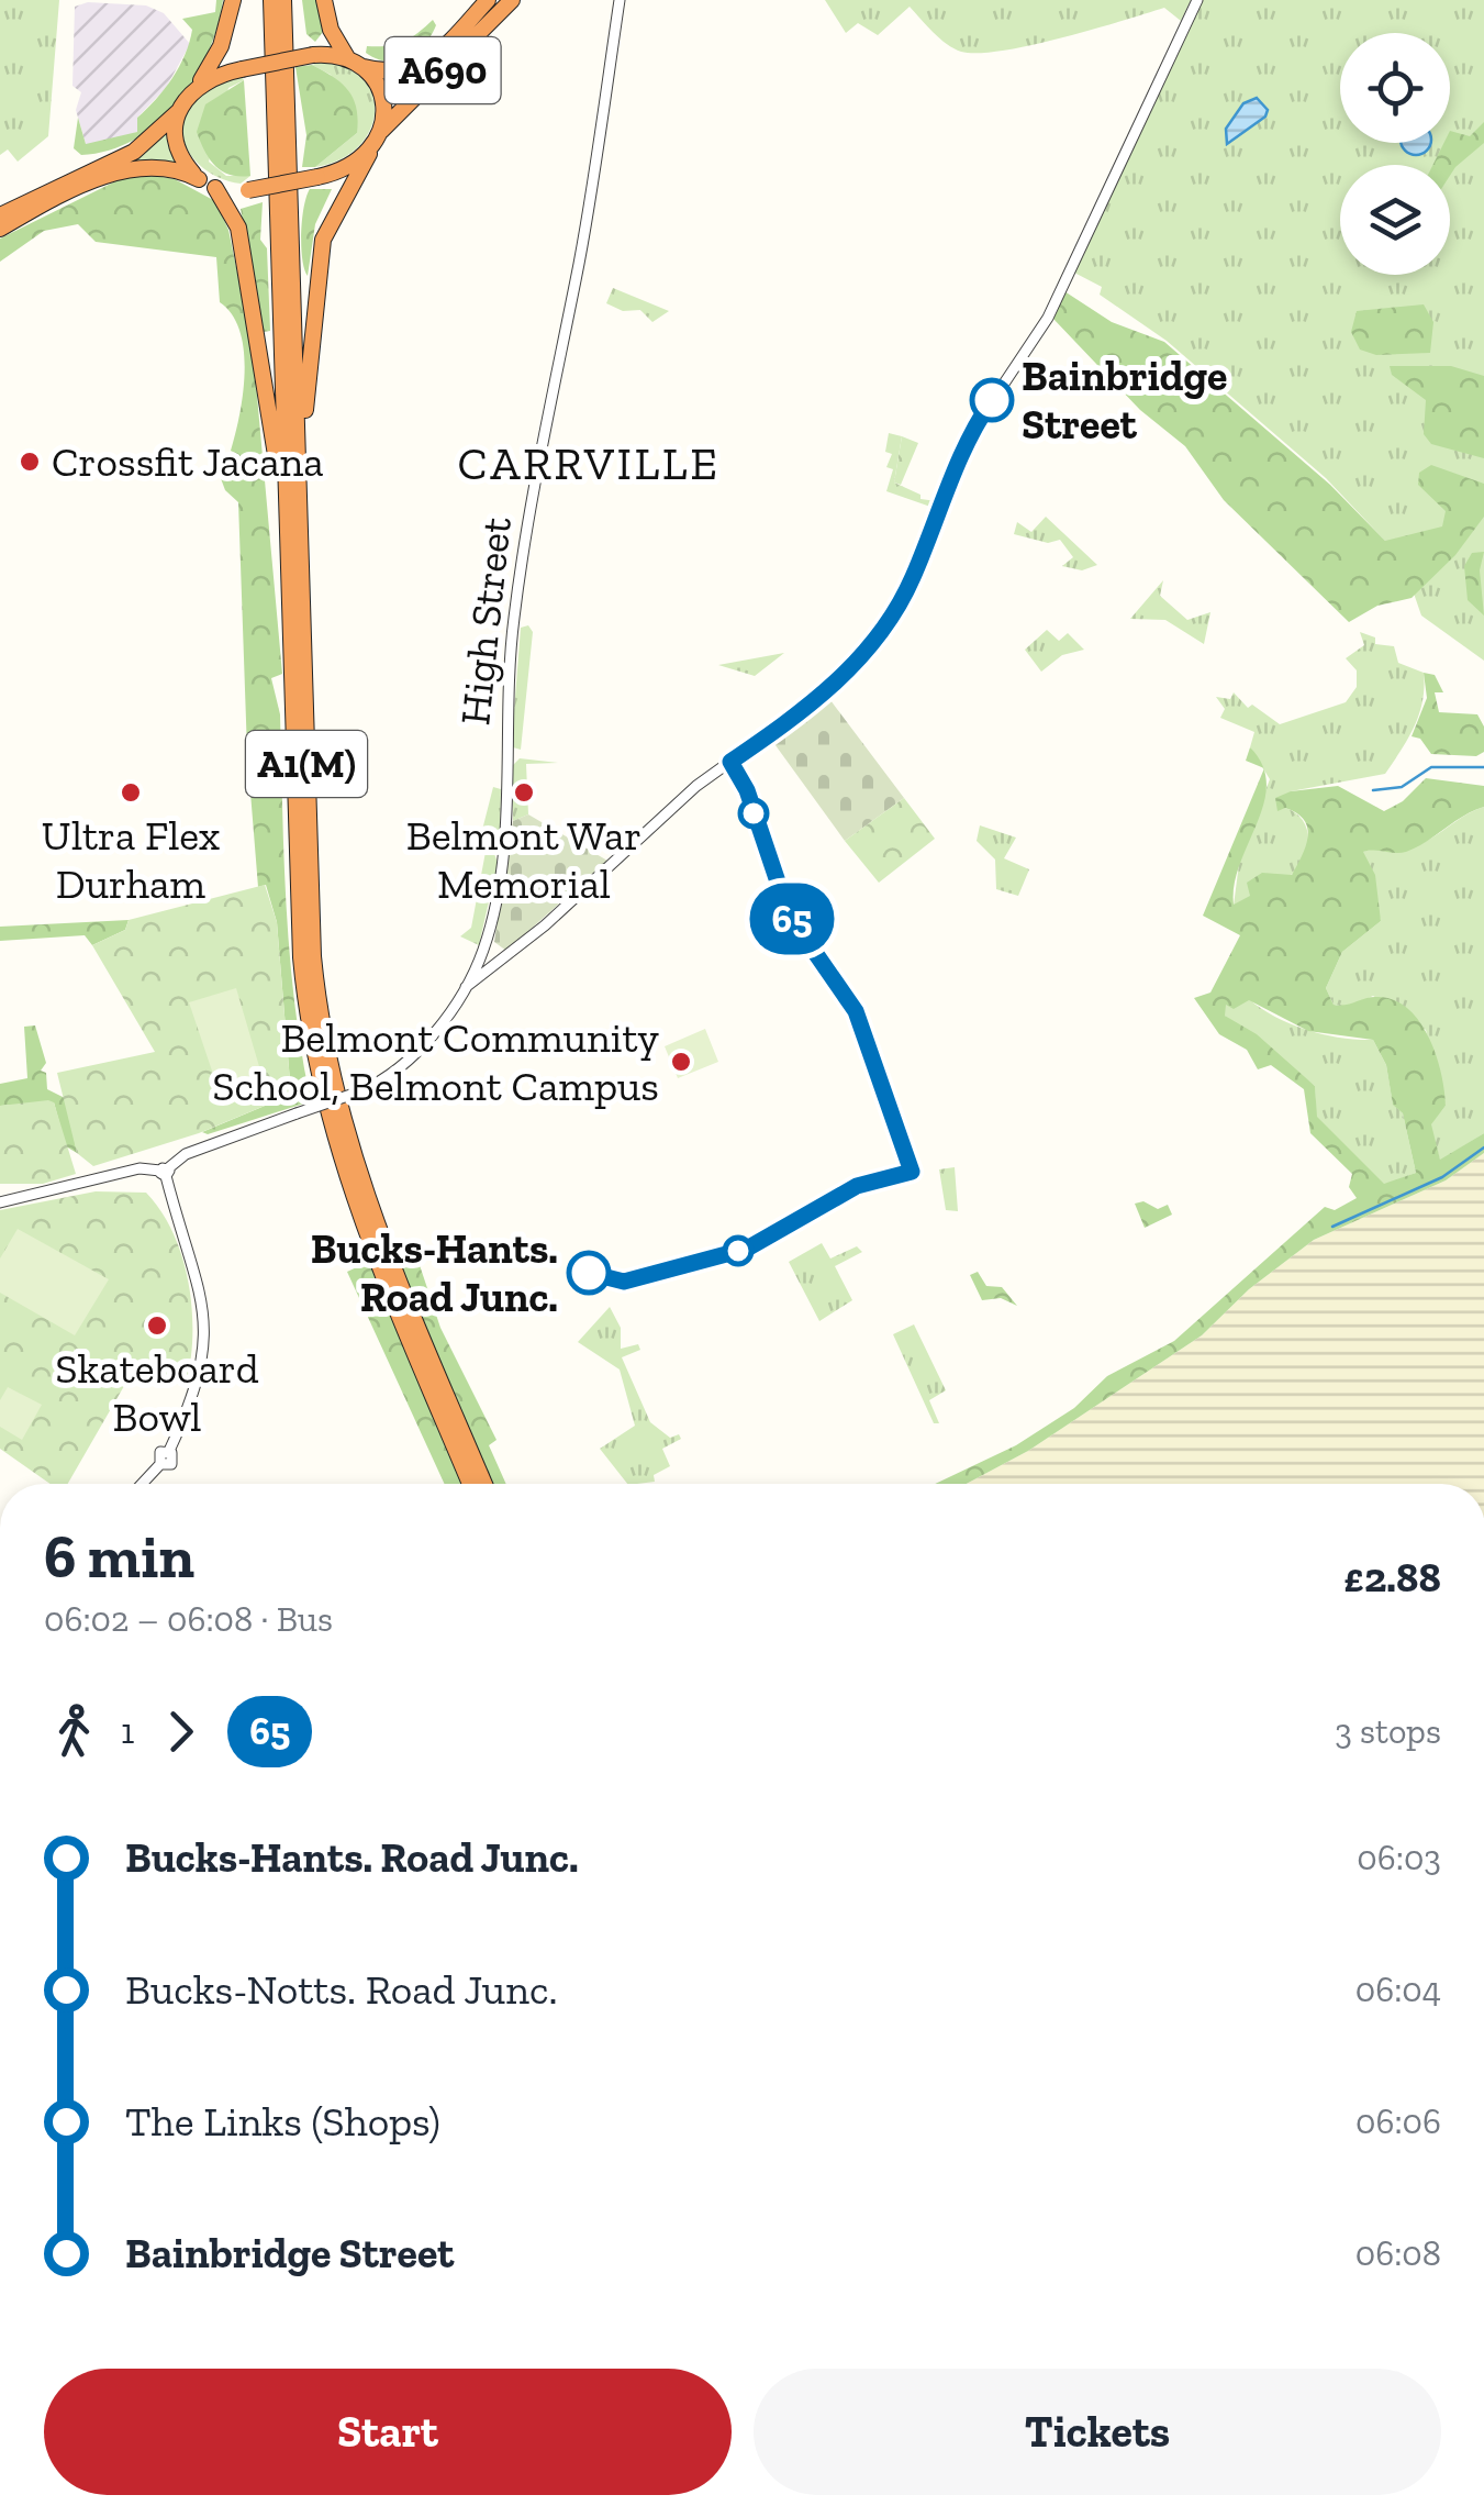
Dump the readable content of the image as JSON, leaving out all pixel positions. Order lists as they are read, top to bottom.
{
  "streets": {
    "highway": ["A690", "A1(M)"],
    "street": ["High Street"]
  },
  "districts": ["CARRVILLE"],
  "places": [
    "Bainbridge Street",
    "Crossfit Jacana",
    "Ultra Flex Durham",
    "Belmont War Memorial",
    "Belmont Community School, Belmont Campus",
    "Bucks-Hants. Road Junc.",
    "Skateboard Bowl"
  ],
  "lines": ["bus line 65"],
  "page": {
    "on_map": "65",
    "heading": ["6 min", "06:02 – 06:08 · Bus", "£2.88"],
    "legs": ["1", "65", "3 stops"],
    "list": [
      {
        "name": "Bucks-Hants. Road Junc.",
        "value": "06:03"
      },
      {
        "name": "Bucks-Notts. Road Junc.",
        "value": "06:04"
      },
      {
        "name": "The Links (Shops)",
        "value": "06:06"
      },
      {
        "name": "Bainbridge Street",
        "value": "06:08"
      }
    ],
    "buttons": ["Start", "Tickets"]
  }
}
